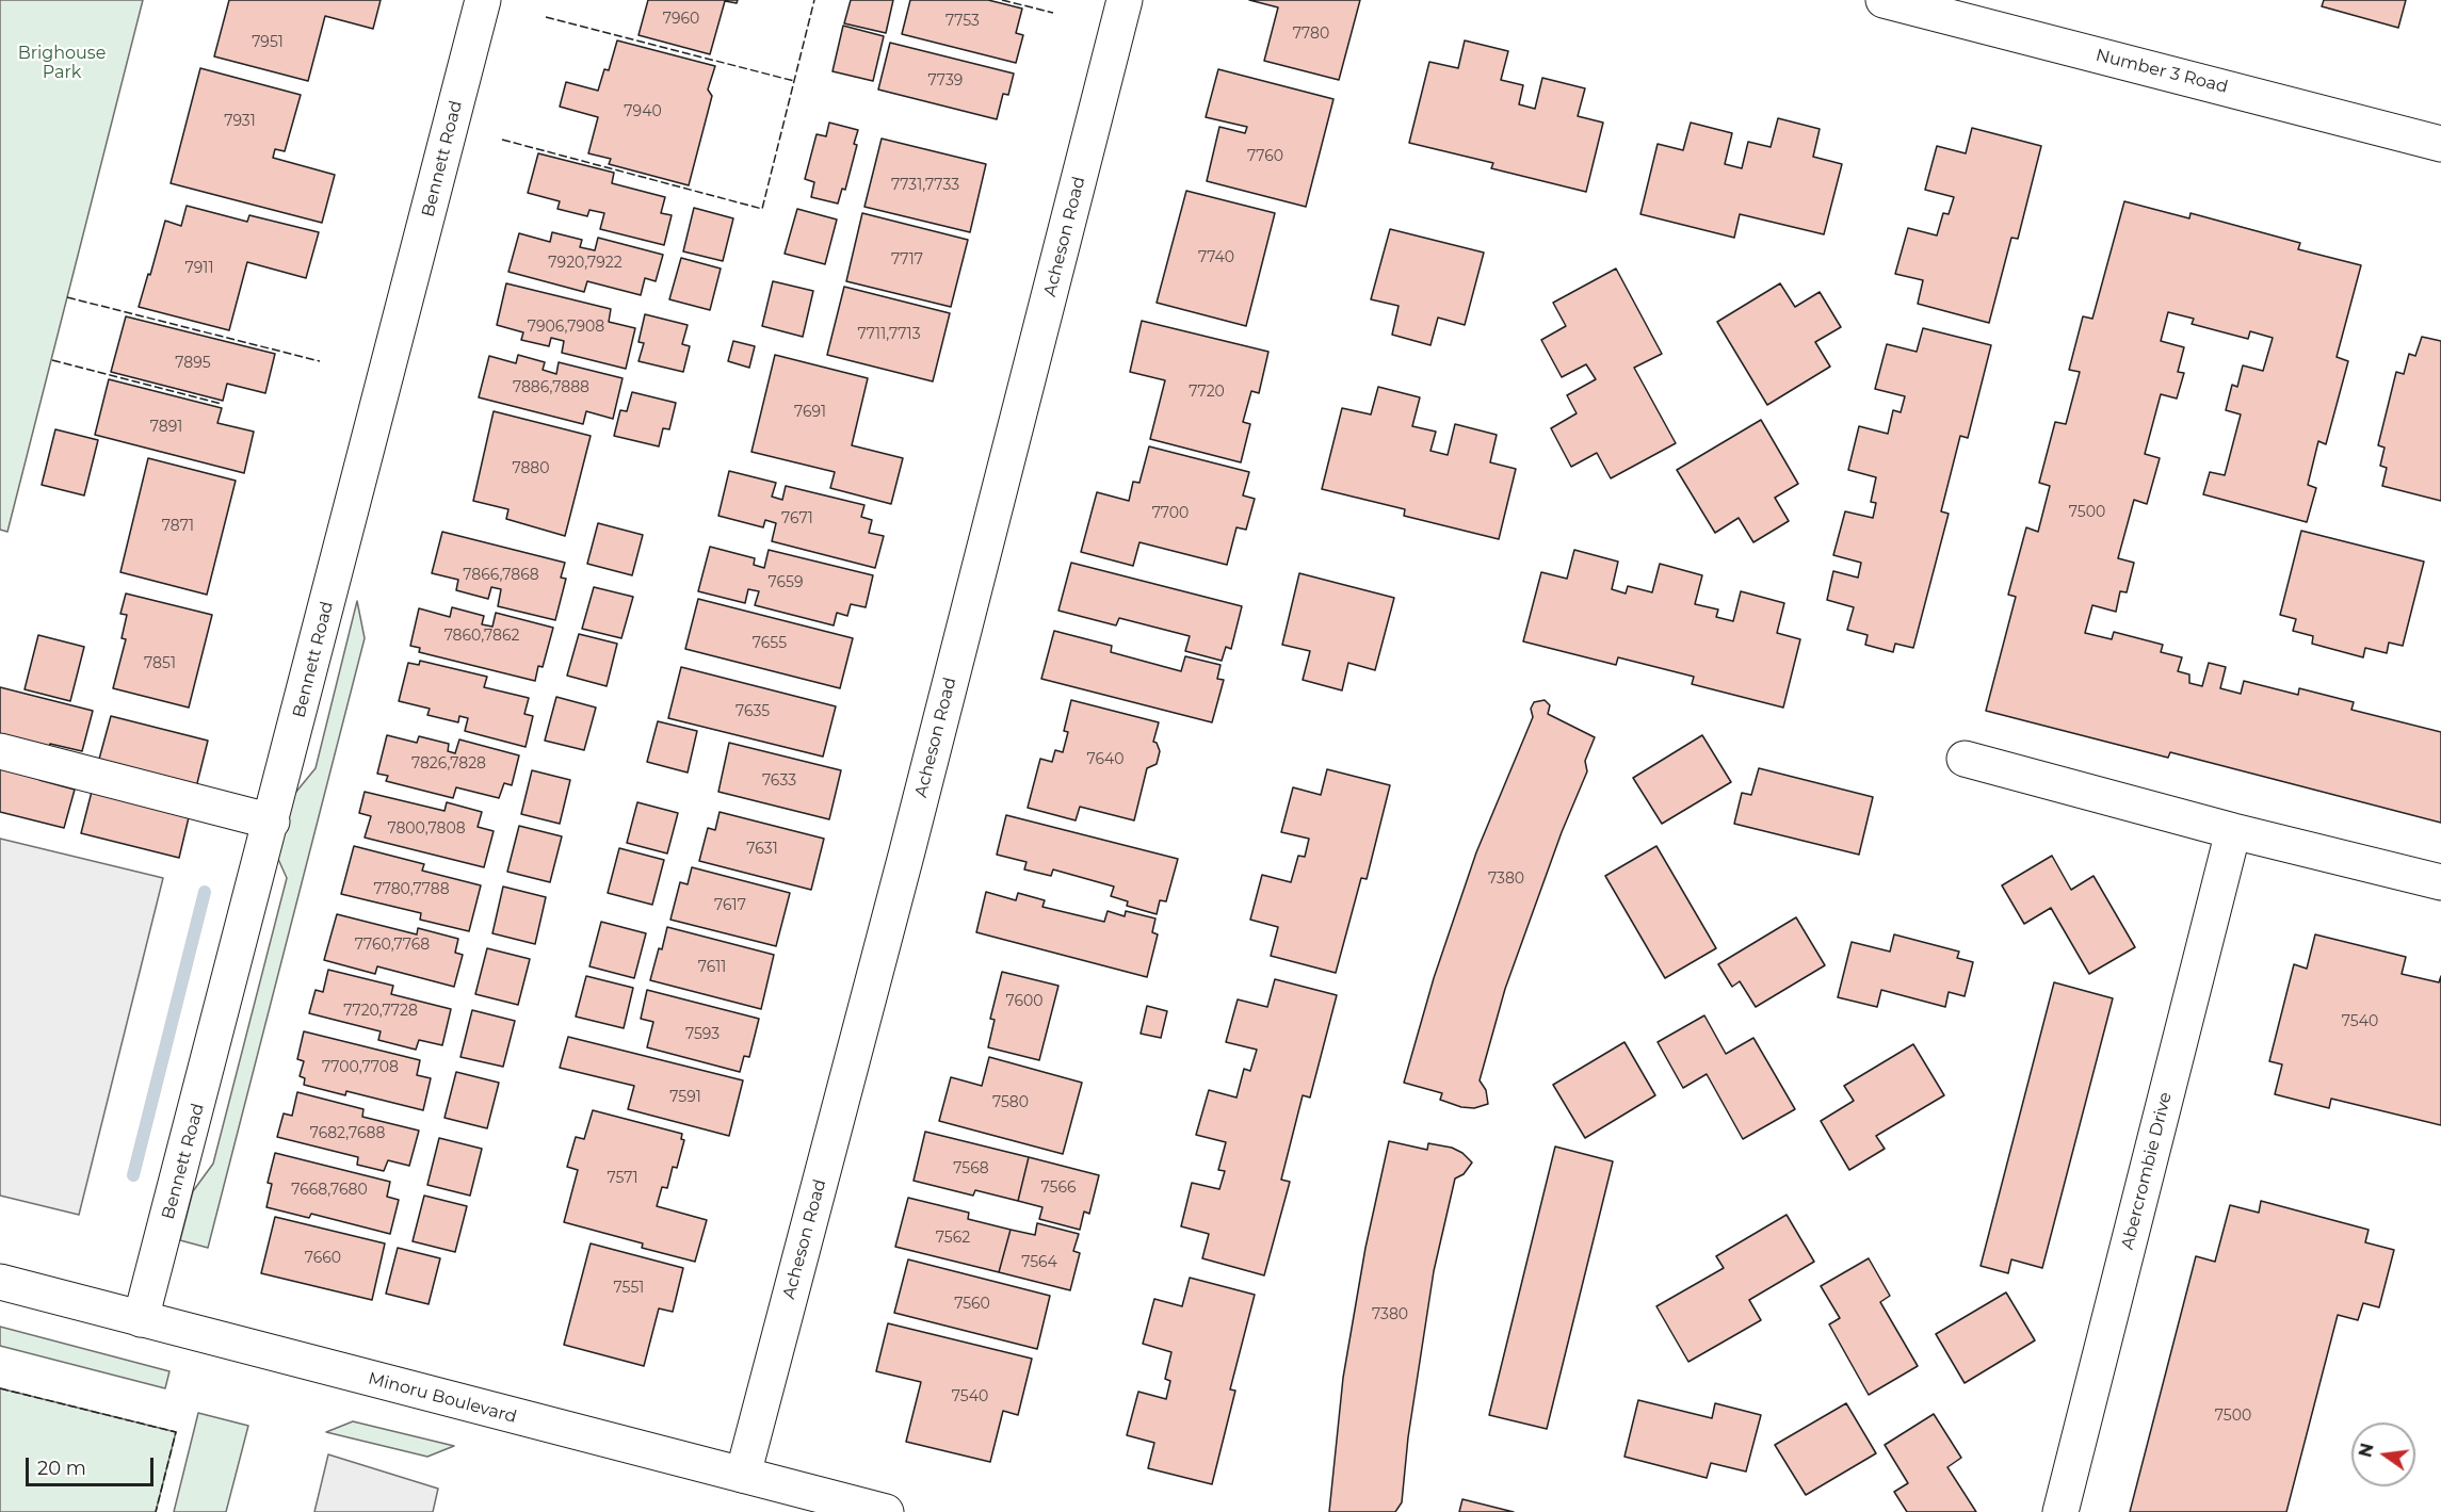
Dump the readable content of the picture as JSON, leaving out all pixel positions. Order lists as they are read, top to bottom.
{
  "streets": {
    "street": [
      "Number 3 Road",
      "Bennett Road",
      "Acheson Road",
      "Abercrombie Drive",
      "Minoru Boulevard"
    ]
  },
  "crossings": [
    ["Bennett Road", "Minoru Boulevard"],
    ["Acheson Road", "Minoru Boulevard"]
  ],
  "parks": ["Brighouse Park"],
  "house_numbers": [
    "7960",
    "7753",
    "7780",
    "7951",
    "7739",
    "7940",
    "7931",
    "7760",
    "7731,7733",
    "7740",
    "7717",
    "7920,7922",
    "7911",
    "7906,7908",
    "7711,7713",
    "7895",
    "7886,7888",
    "7720",
    "7691",
    "7891",
    "7880",
    "7500",
    "7700",
    "7671",
    "7871",
    "7866,7868",
    "7659",
    "7860,7862",
    "7655",
    "7851",
    "7635",
    "7640",
    "7826,7828",
    "7633",
    "7800,7808",
    "7631",
    "7380",
    "7780,7788",
    "7617",
    "7760,7768",
    "7611",
    "7600",
    "7720,7728",
    "7540",
    "7593",
    "7700,7708",
    "7591",
    "7580",
    "7682,7688",
    "7568",
    "7571",
    "7566",
    "7668,7680",
    "7562",
    "7660",
    "7564",
    "7551",
    "7560",
    "7380",
    "7540",
    "7500"
  ],
  "scale_bar": "20 m",
  "north": "left"
}
